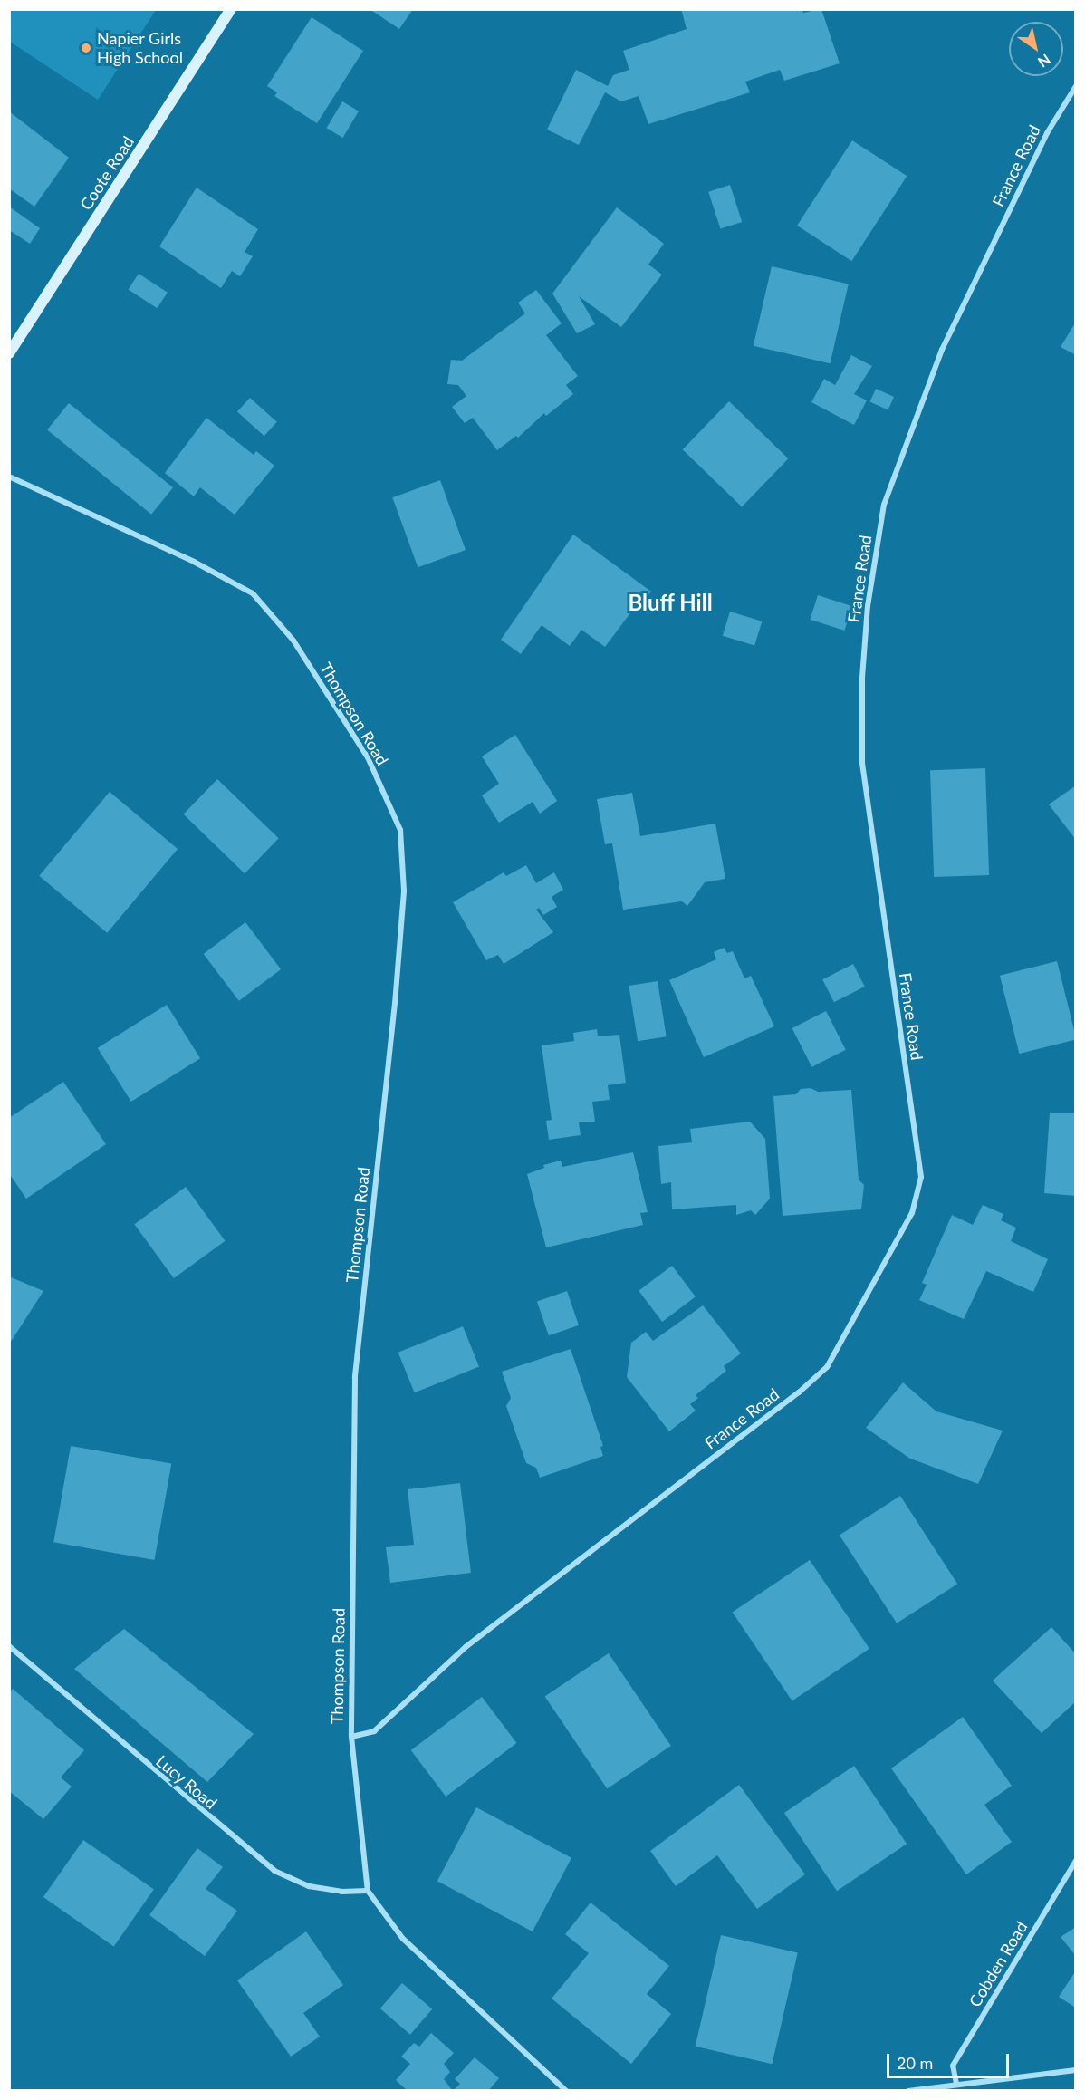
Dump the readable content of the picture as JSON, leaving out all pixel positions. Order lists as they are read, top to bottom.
{
  "streets": {
    "street": [
      "France Road",
      "Coote Road",
      "Thompson Road",
      "Lucy Road",
      "Cobden Road"
    ]
  },
  "crossings": [
    ["France Road", "Thompson Road"],
    ["Thompson Road", "Lucy Road"]
  ],
  "districts": ["Bluff Hill"],
  "places": ["Napier Girls High School"],
  "scale_bar": "20 m",
  "north": "bottom right"
}
